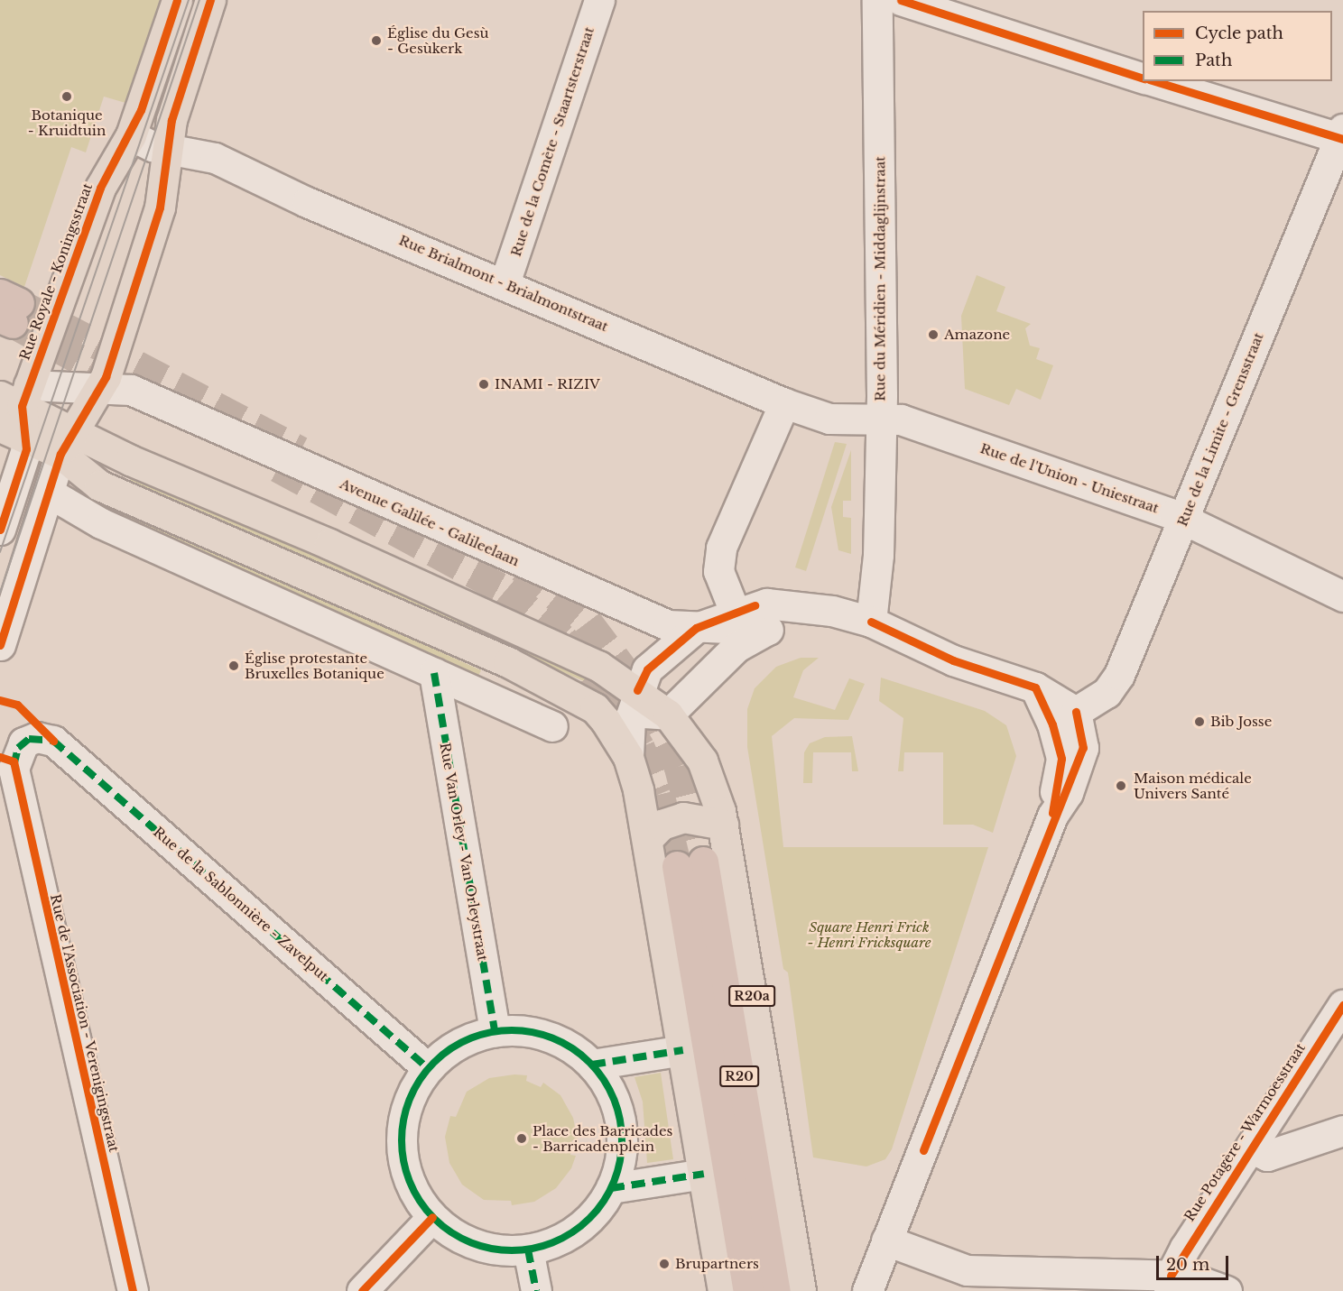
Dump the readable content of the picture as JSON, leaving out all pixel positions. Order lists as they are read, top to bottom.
{
  "streets": {
    "highway": ["R20"],
    "main road": ["Rue Royale - Koningsstraat", "R20a"],
    "street": [
      "Rue de la Comète - Staartsterstraat",
      "Rue du Méridien - Middaglijnstraat",
      "Rue Brialmont - Brialmontstraat",
      "Rue de la Limite - Grensstraat",
      "Rue de l'Union - Uniestraat",
      "Avenue Galilée - Galileelaan",
      "Rue Van Orley - Van Orleystraat",
      "Rue de la Sablonnière - Zavelput",
      "Rue de l'Association - Verenigingstraat",
      "Rue Potagère - Warmoesstraat"
    ]
  },
  "crossings": [
    ["Rue de la Comète - Staartsterstraat", "Rue Brialmont - Brialmontstraat"],
    ["Rue Royale - Koningsstraat", "Rue Brialmont - Brialmontstraat"],
    ["Rue du Méridien - Middaglijnstraat", "Rue Brialmont - Brialmontstraat"],
    ["Rue du Méridien - Middaglijnstraat", "Rue de l'Union - Uniestraat"],
    ["Rue Brialmont - Brialmontstraat", "Rue de l'Union - Uniestraat"],
    ["Rue de la Limite - Grensstraat", "Rue de l'Union - Uniestraat"],
    ["Rue de la Sablonnière - Zavelput", "Rue de l'Association - Verenigingstraat"]
  ],
  "parks": ["Square Henri Frick - Henri Fricksquare"],
  "places": [
    "Église du Gesù - Gesùkerk",
    "Botanique - Kruidtuin",
    "Amazone",
    "INAMI - RIZIV",
    "Église protestante Bruxelles Botanique",
    "Bib Josse",
    "Maison médicale Univers Santé",
    "Place des Barricades - Barricadenplein",
    "Brupartners"
  ],
  "legend": ["Cycle path", "Path"],
  "scale_bar": "20 m"
}
